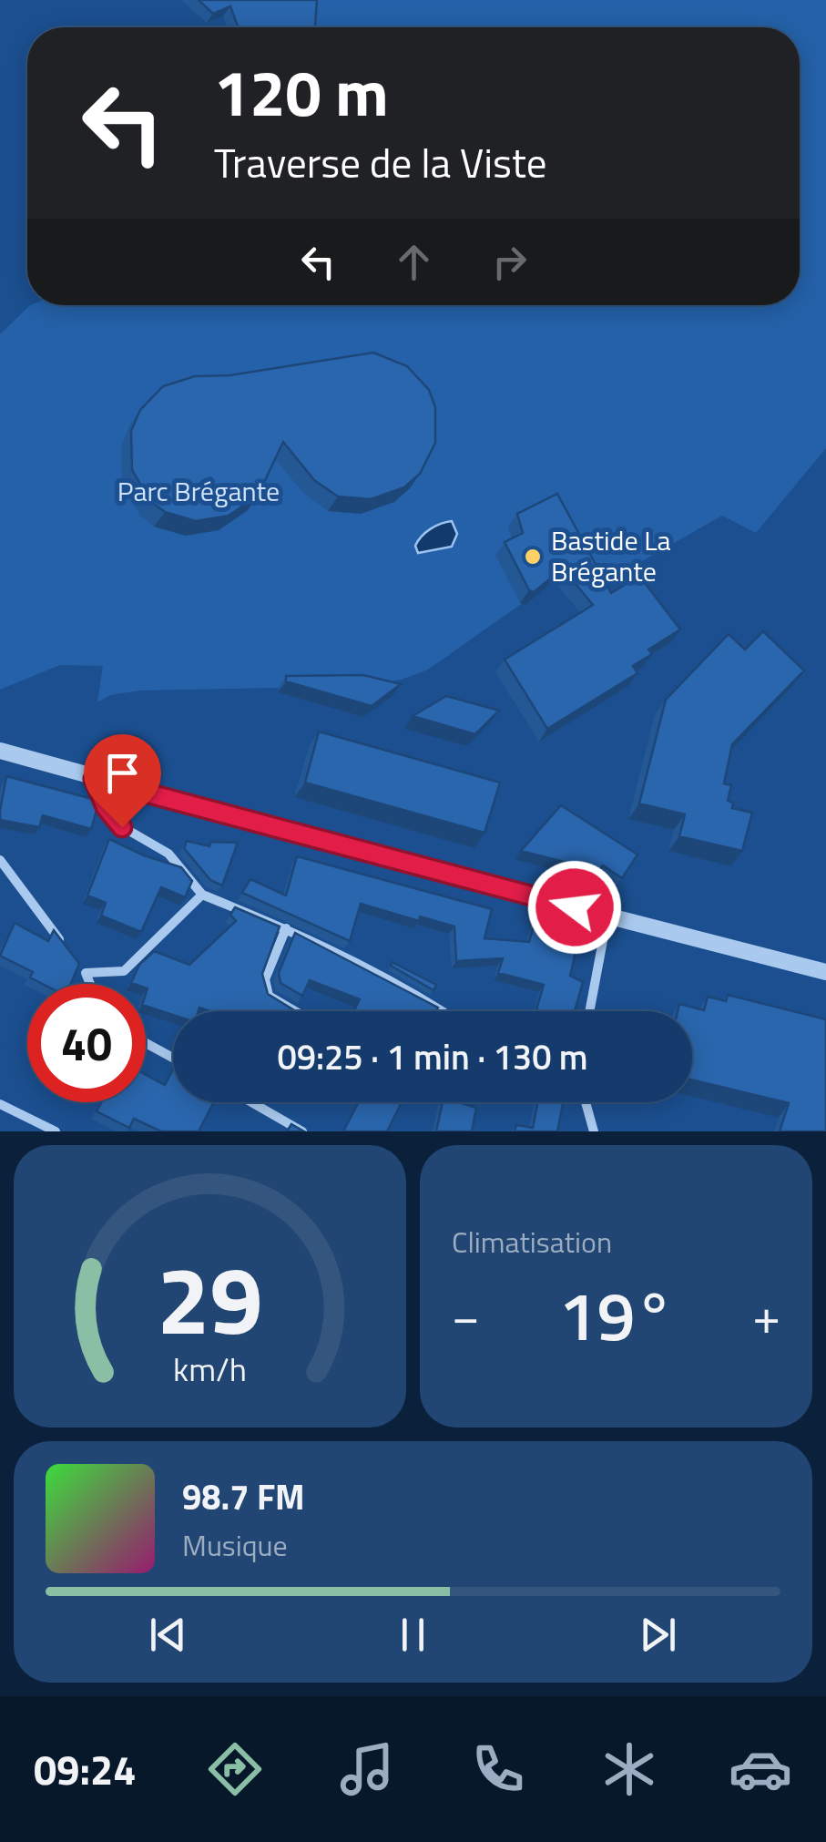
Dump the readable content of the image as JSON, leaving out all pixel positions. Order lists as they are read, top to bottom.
{
  "parks": ["Parc Brégante"],
  "places": ["Bastide La Brégante"],
  "page": {
    "turn": ["120 m", "Traverse de la Viste"],
    "limit": "40",
    "trip": "09:25 · 1 min · 130 m",
    "tile": "Climatisation",
    "heat": ["−", "19°", "+"],
    "song": ["98.7 FM", "Musique"],
    "tabs": "09:24",
    "gauge": ["29", "km/h"]
  }
}
